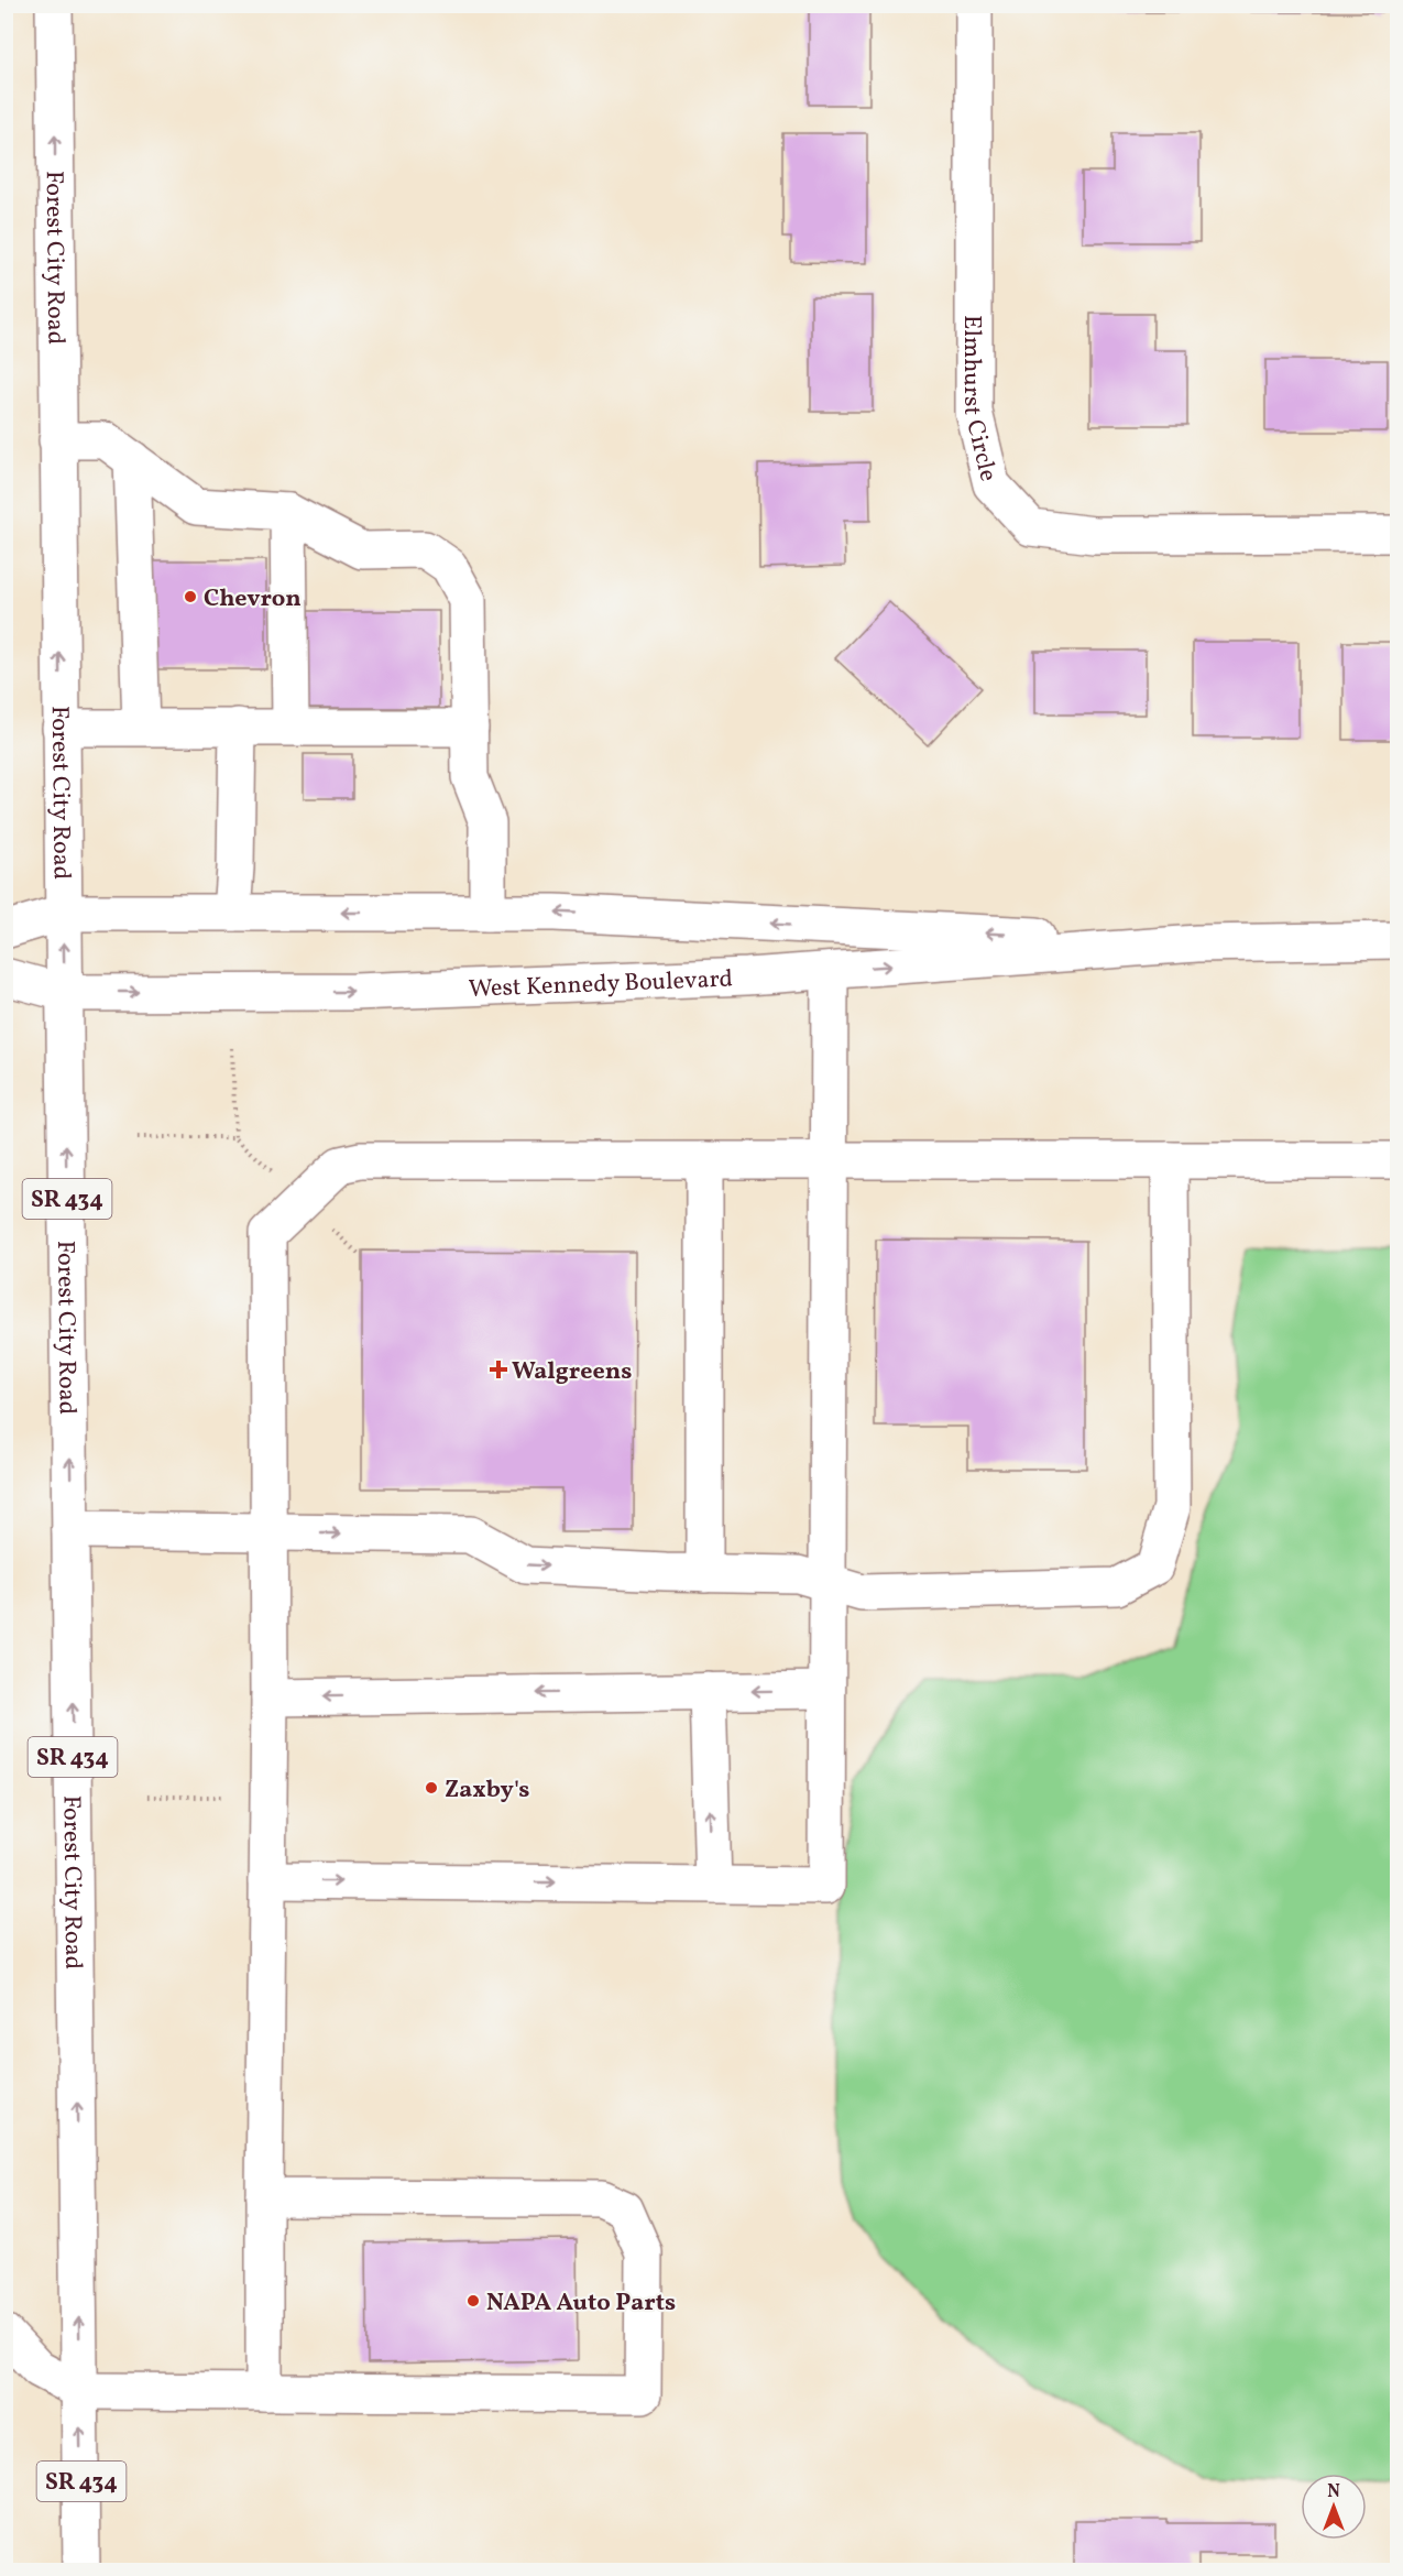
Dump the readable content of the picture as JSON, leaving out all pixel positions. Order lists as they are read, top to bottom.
{
  "streets": {
    "main road": [
      "Forest City Road",
      "Elmhurst Circle",
      "West Kennedy Boulevard",
      "SR 434"
    ]
  },
  "crossings": [
    ["Forest City Road", "West Kennedy Boulevard"]
  ],
  "places": {
    "other": ["Chevron", "Zaxby's", "NAPA Auto Parts"],
    "health": ["Walgreens"]
  },
  "north": "top"
}
